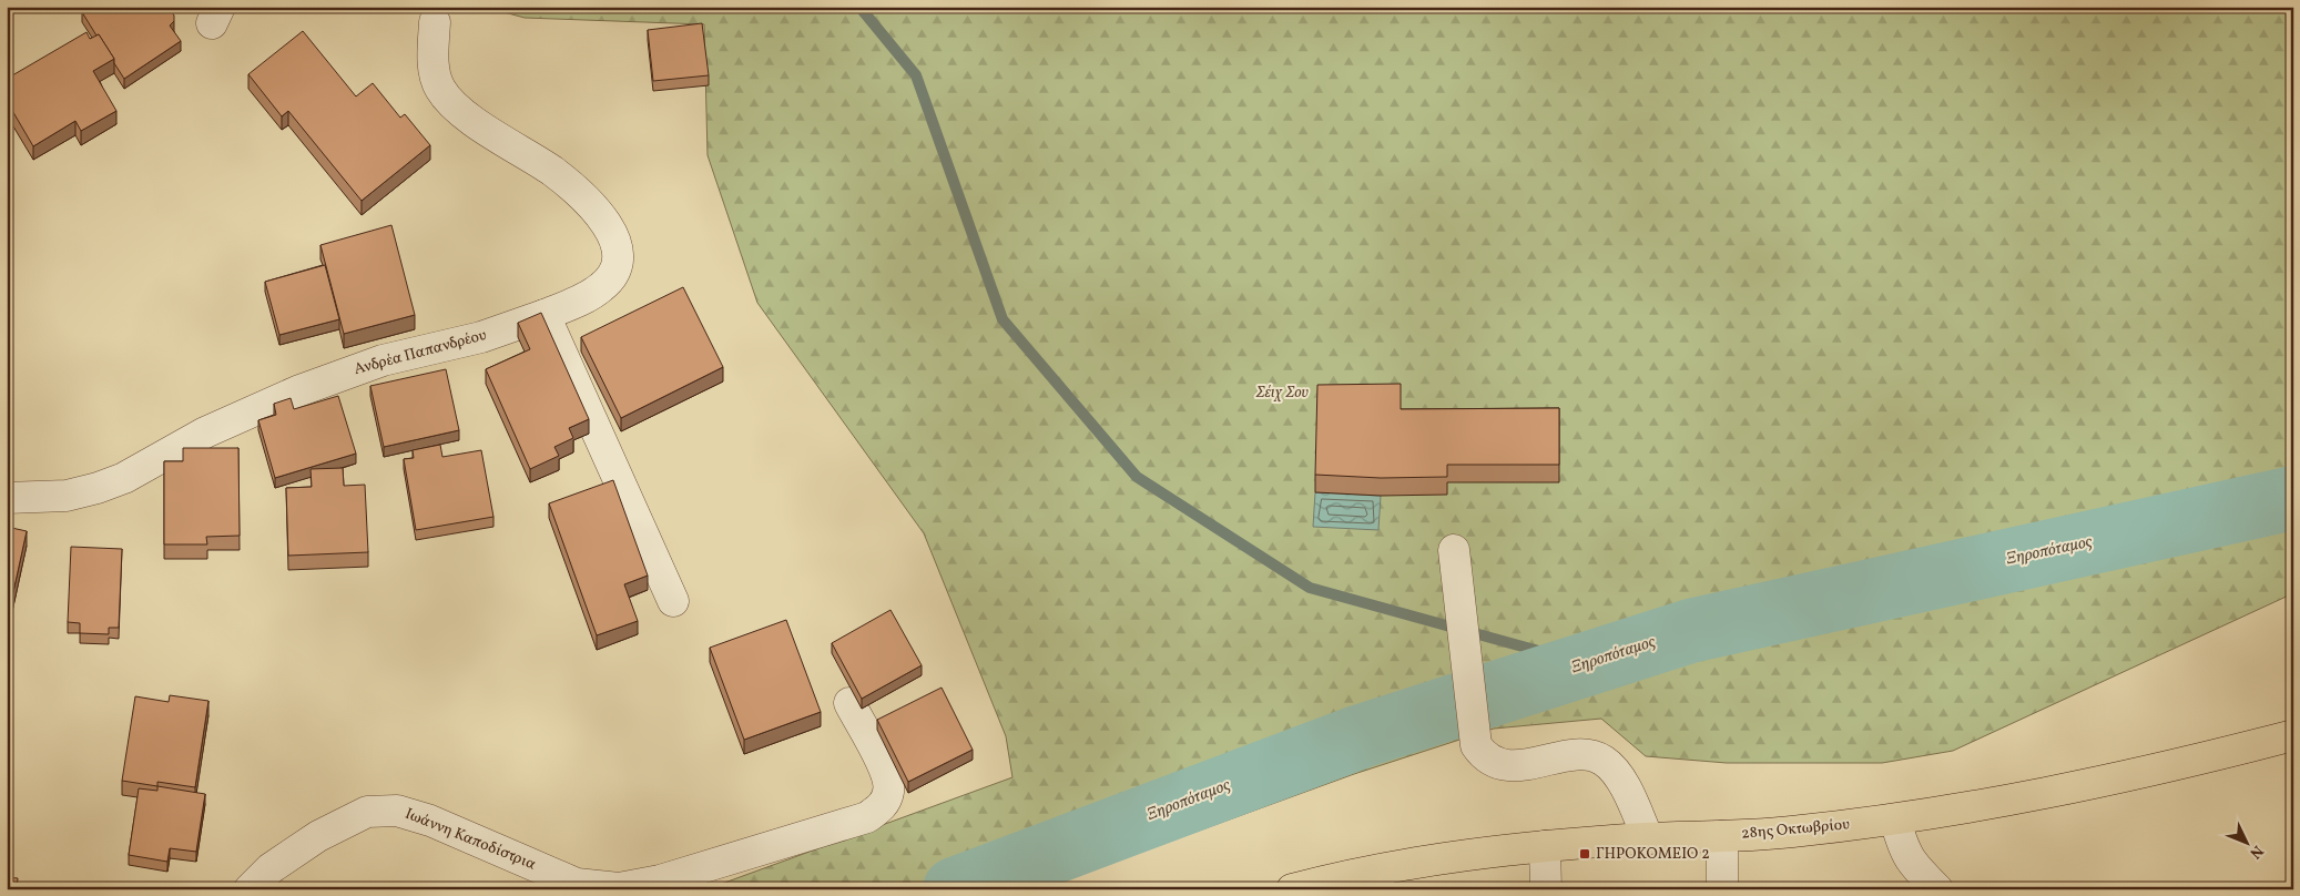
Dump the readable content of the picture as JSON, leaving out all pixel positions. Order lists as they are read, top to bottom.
{
  "streets": {
    "main road": ["28ης Οκτωβρίου"],
    "street": ["Ανδρέα Παπανδρέου", "Ιωάννη Καποδίστρια"]
  },
  "water": ["Ξηροπόταμος"],
  "parks": ["Σέιχ Σου"],
  "places": {
    "transit": ["ΓΗΡΟΚΟΜΕΙΟ 2"]
  },
  "north": "bottom right"
}
